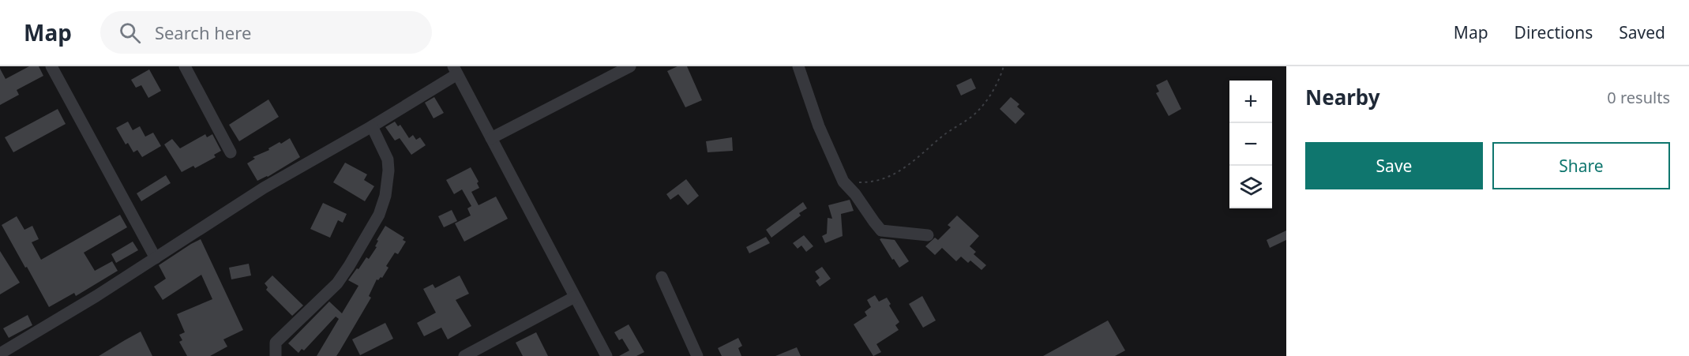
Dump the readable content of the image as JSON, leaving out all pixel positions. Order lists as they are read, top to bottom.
{
  "page": {
    "header": "Map",
    "search": "Search here",
    "nav": ["Map", "Directions", "Saved"],
    "heading": ["Nearby", "0 results"],
    "map_buttons": ["+", "−"],
    "buttons": ["Save", "Share"]
  }
}
